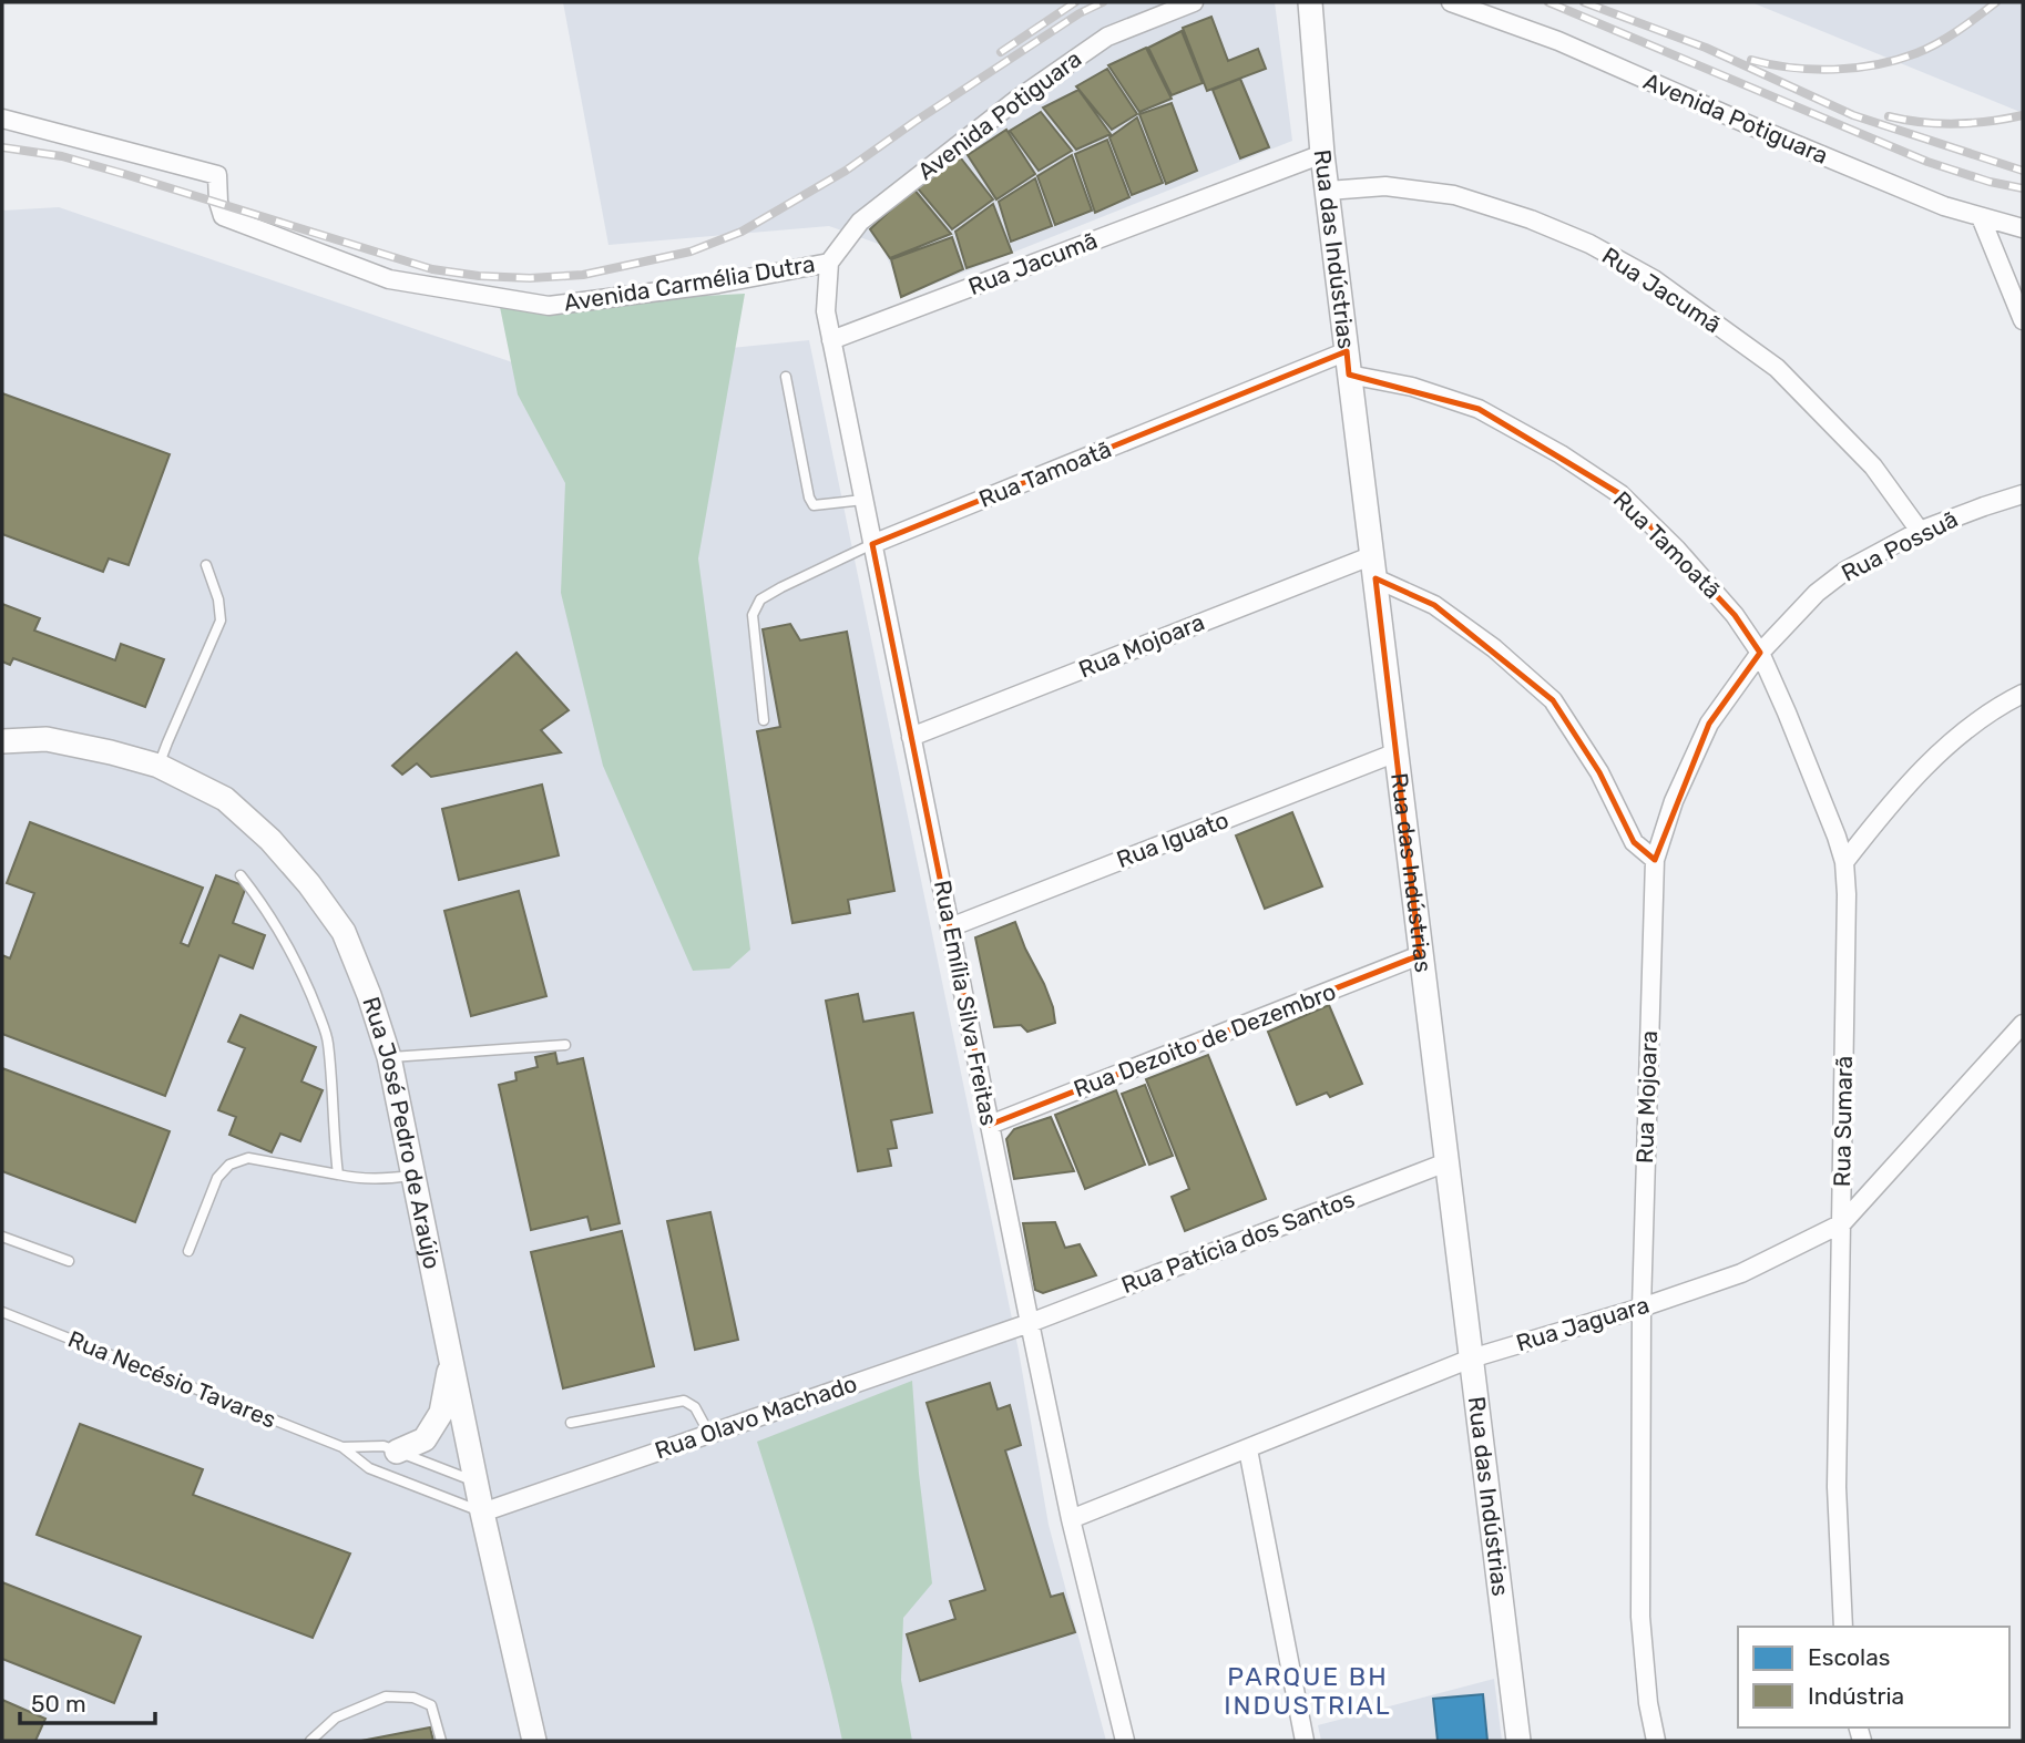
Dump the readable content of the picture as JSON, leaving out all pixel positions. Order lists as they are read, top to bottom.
{
  "streets": {
    "street": [
      "Avenida Potiguara",
      "Rua das Indústrias",
      "Rua Jacumã",
      "Avenida Carmélia Dutra",
      "Rua Tamoatã",
      "Rua Possuã",
      "Rua Mojoara",
      "Rua Iguato",
      "Rua Emília Silva Freitas",
      "Rua Dezoito de Dezembro",
      "Rua Sumarã",
      "Rua José Pedro de Araújo",
      "Rua Patícia dos Santos",
      "Rua Jaguara",
      "Rua Olavo Machado"
    ],
    "lane": ["Rua Necésio Tavares"]
  },
  "crossings": [
    ["Avenida Potiguara", "Avenida Carmélia Dutra"],
    ["Avenida Potiguara", "Rua Emília Silva Freitas"],
    ["Rua das Indústrias", "Rua Jacumã"],
    ["Rua das Indústrias", "Rua Tamoatã"],
    ["Rua das Indústrias", "Rua Mojoara"],
    ["Rua das Indústrias", "Rua Iguato"],
    ["Rua das Indústrias", "Rua Dezoito de Dezembro"],
    ["Rua das Indústrias", "Rua Patícia dos Santos"],
    ["Rua das Indústrias", "Rua Jaguara"],
    ["Rua Jacumã", "Rua Possuã"],
    ["Rua Jacumã", "Rua Emília Silva Freitas"],
    ["Avenida Carmélia Dutra", "Rua Emília Silva Freitas"],
    ["Rua Tamoatã", "Rua Possuã"],
    ["Rua Tamoatã", "Rua Emília Silva Freitas"],
    ["Rua Tamoatã", "Rua Sumarã"],
    ["Rua Possuã", "Rua Mojoara"],
    ["Rua Mojoara", "Rua Emília Silva Freitas"],
    ["Rua Mojoara", "Rua Jaguara"],
    ["Rua Iguato", "Rua Emília Silva Freitas"],
    ["Rua Emília Silva Freitas", "Rua Dezoito de Dezembro"],
    ["Rua Emília Silva Freitas", "Rua Patícia dos Santos"],
    ["Rua Emília Silva Freitas", "Rua Jaguara"],
    ["Rua Emília Silva Freitas", "Rua Olavo Machado"],
    ["Rua Sumarã", "Rua Jaguara"],
    ["Rua José Pedro de Araújo", "Rua Necésio Tavares"],
    ["Rua José Pedro de Araújo", "Rua Olavo Machado"],
    ["Rua Patícia dos Santos", "Rua Olavo Machado"],
    ["Rua Necésio Tavares", "Rua Olavo Machado"]
  ],
  "districts": ["PARQUE BH INDUSTRIAL"],
  "legend": ["Escolas", "Indústria"],
  "scale_bar": "50 m"
}
